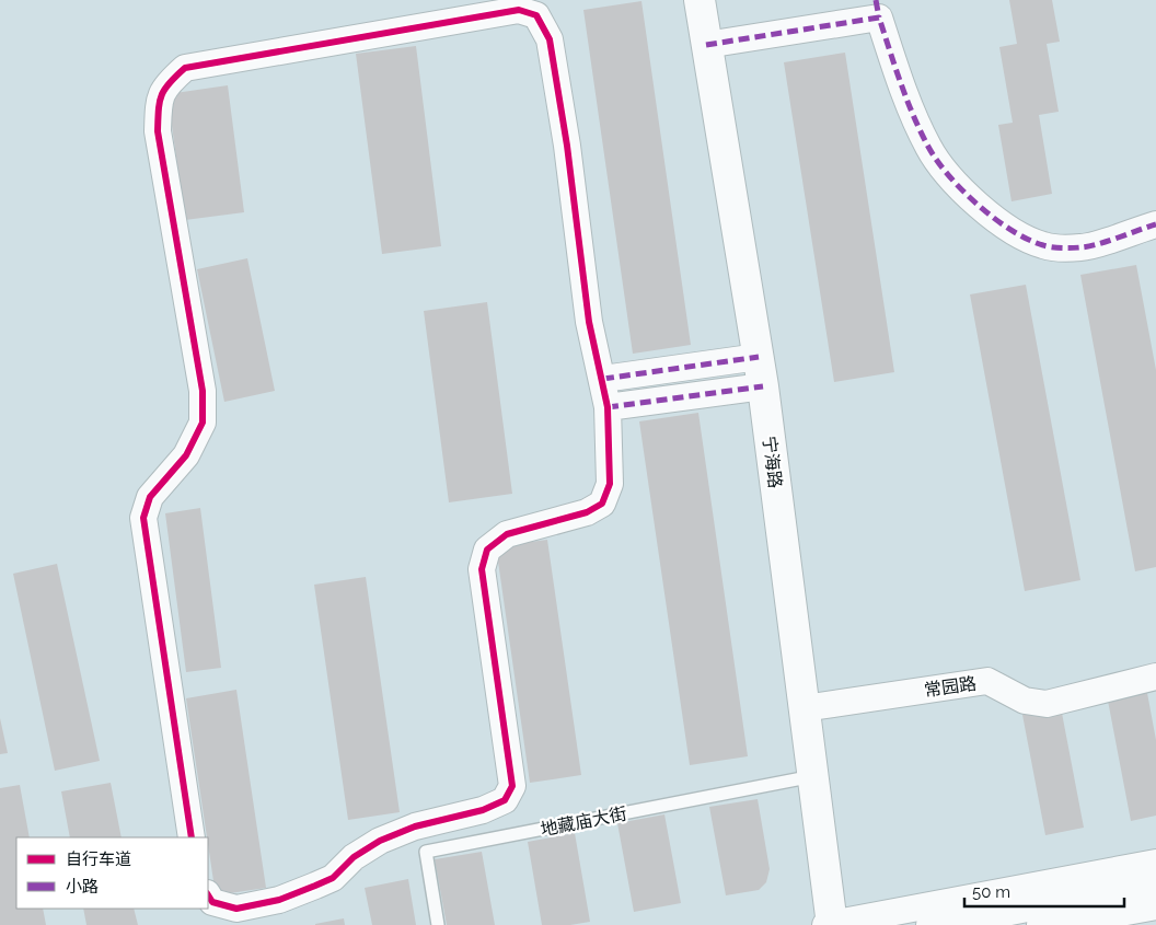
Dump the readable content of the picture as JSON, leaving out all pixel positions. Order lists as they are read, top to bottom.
{
  "streets": {
    "street": ["宁海路", "常园路"],
    "lane": ["地藏庙大街"]
  },
  "crossings": [
    ["宁海路", "常园路"],
    ["宁海路", "地藏庙大街"]
  ],
  "legend": ["自行车道", "小路"],
  "scale_bar": "50 m"
}
